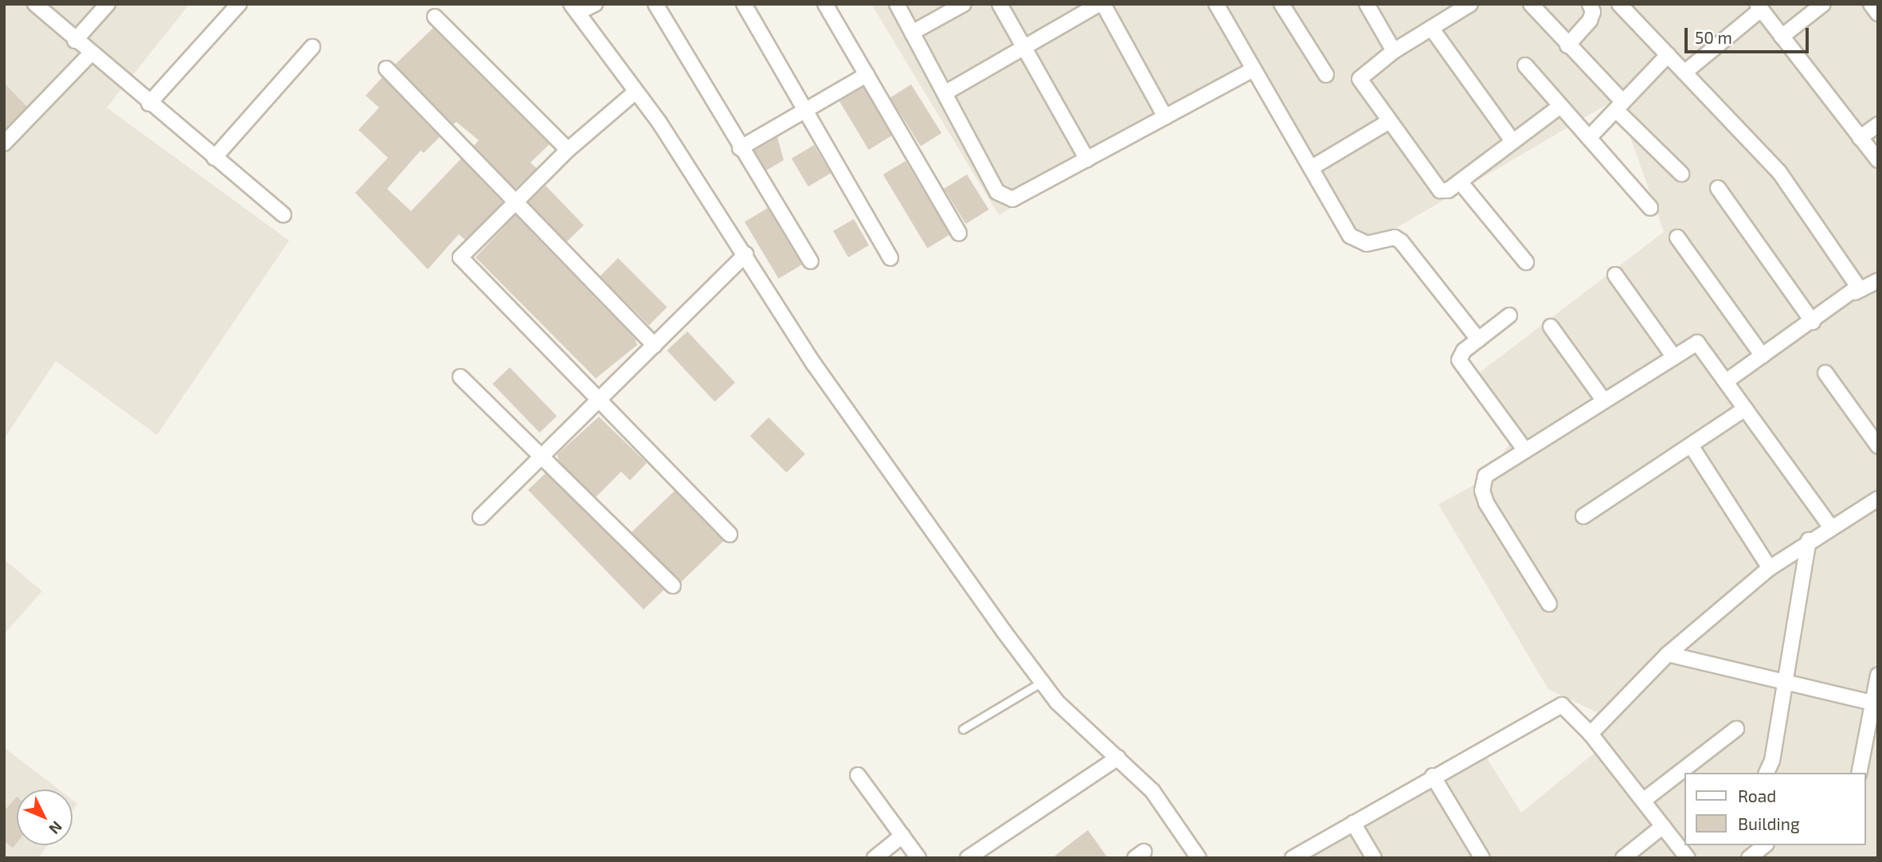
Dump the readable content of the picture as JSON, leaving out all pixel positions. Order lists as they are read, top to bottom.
{
  "legend": ["Road", "Building"],
  "scale_bar": "50 m",
  "north": "bottom right"
}
